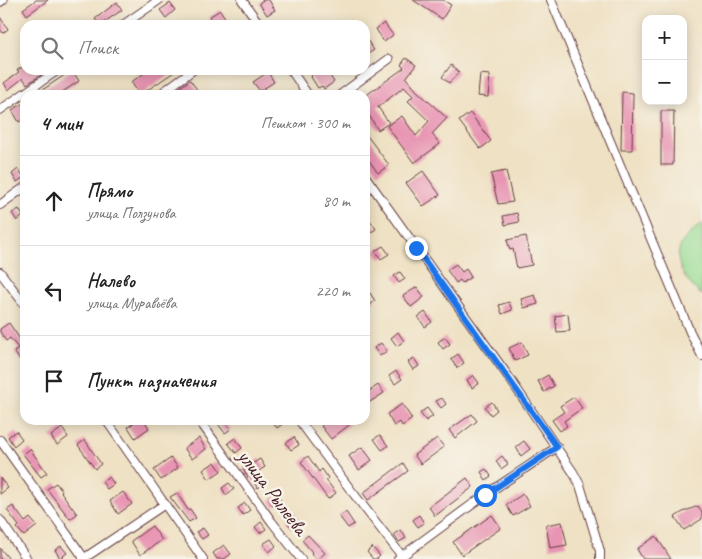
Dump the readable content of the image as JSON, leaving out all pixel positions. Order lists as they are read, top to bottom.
{
  "streets": {
    "street": ["улица Рылеева"]
  },
  "page": {
    "map_buttons": ["+", "−"],
    "search": "Поиск",
    "heading": ["4 мин", "Пешком · 300 m"],
    "list": [
      ["Прямо", "улица Ползунова", "80 m"],
      ["Налево", "улица Муравьёва", "220 m"],
      "Пункт назначения"
    ]
  }
}
